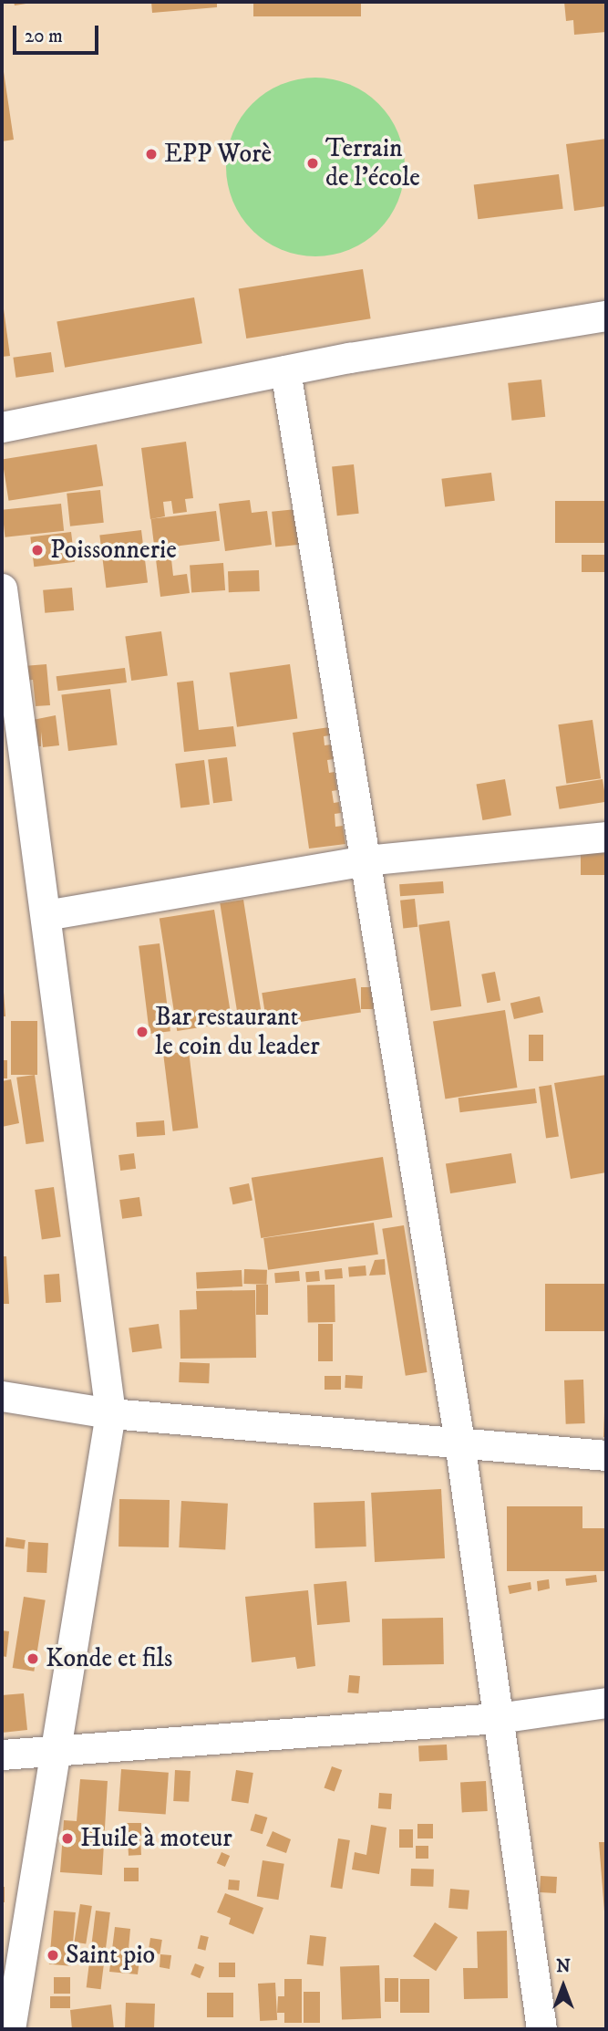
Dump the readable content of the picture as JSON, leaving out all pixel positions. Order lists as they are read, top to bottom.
{
  "places": [
    "EPP Worè",
    "Terrain de l'école",
    "Poissonnerie",
    "Bar restaurant le coin du leader",
    "Konde et fils",
    "Huile à moteur",
    "Saint pio"
  ],
  "scale_bar": "20 m",
  "north": "top"
}
